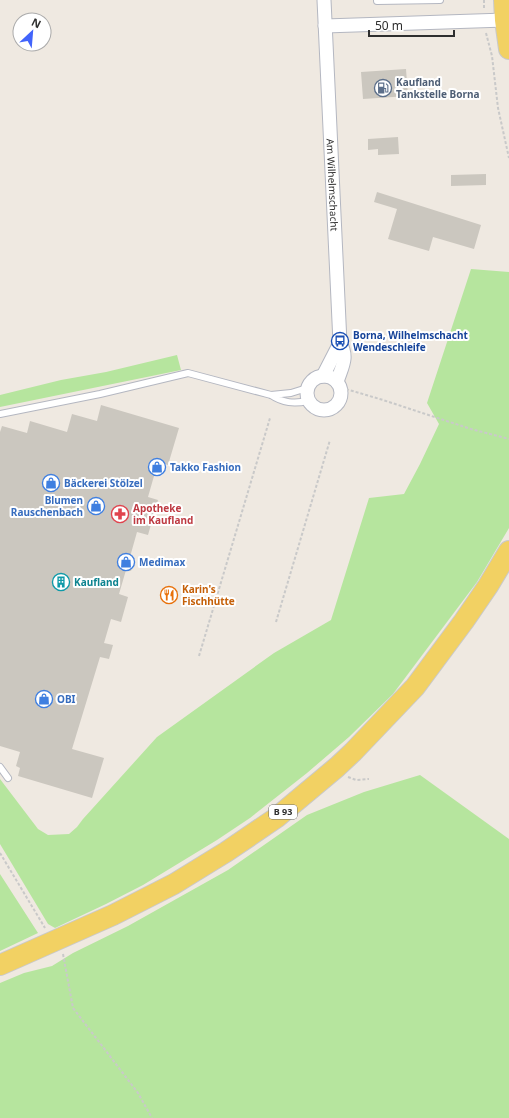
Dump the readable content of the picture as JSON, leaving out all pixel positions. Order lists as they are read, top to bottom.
{
  "streets": {
    "main road": ["B 93"],
    "street": ["Am Wilhelmschacht"]
  },
  "places": {
    "fuel station": ["Kaufland Tankstelle Borna"],
    "bus stop": ["Borna, Wilhelmschacht Wendeschleife"],
    "shop": [
      "Takko Fashion",
      "Bäckerei Stölzel",
      "Blumen Rauschenbach",
      "Medimax",
      "OBI"
    ],
    "pharmacy": ["Apotheke im Kaufland"],
    "building": ["Kaufland"],
    "restaurant": ["Karin's Fischhütte"]
  },
  "scale_bar": "50 m",
  "north": "top right"
}
